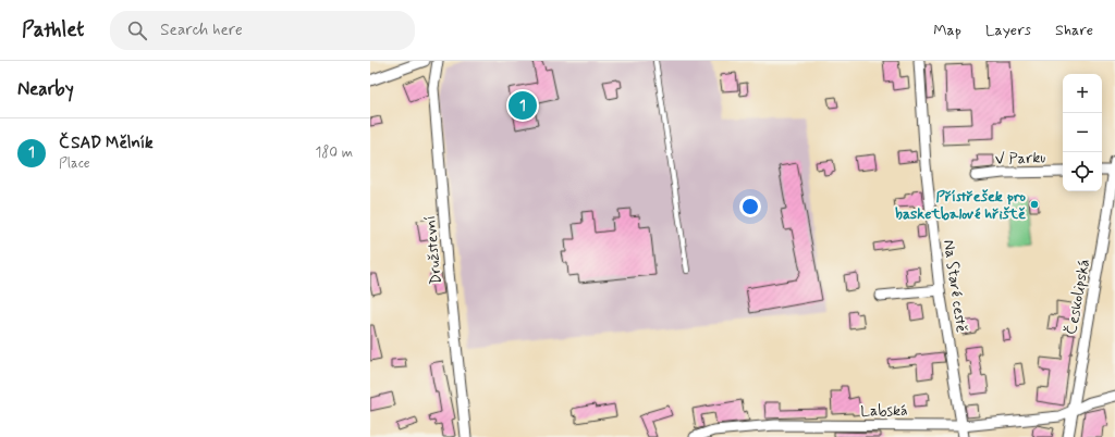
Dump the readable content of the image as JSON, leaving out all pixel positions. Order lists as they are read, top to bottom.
{
  "streets": {
    "street": [
      "V Parku",
      "Družstevní",
      "Na Staré cestě",
      "Českolipská",
      "Labská"
    ]
  },
  "crossings": [
    ["Na Staré cestě", "Labská"],
    ["Českolipská", "Labská"]
  ],
  "places": ["Přístřešek pro basketbalové hřiště"],
  "page": {
    "header": "Pathlet",
    "search": "Search here",
    "nav": ["Map", "Layers", "Share"],
    "heading": "Nearby",
    "map_buttons": ["+", "−"],
    "pins": "1",
    "list": [
      {
        "mark": "1",
        "name": "ČSAD Mělník",
        "note": "Place",
        "value": "180 m"
      }
    ]
  }
}
